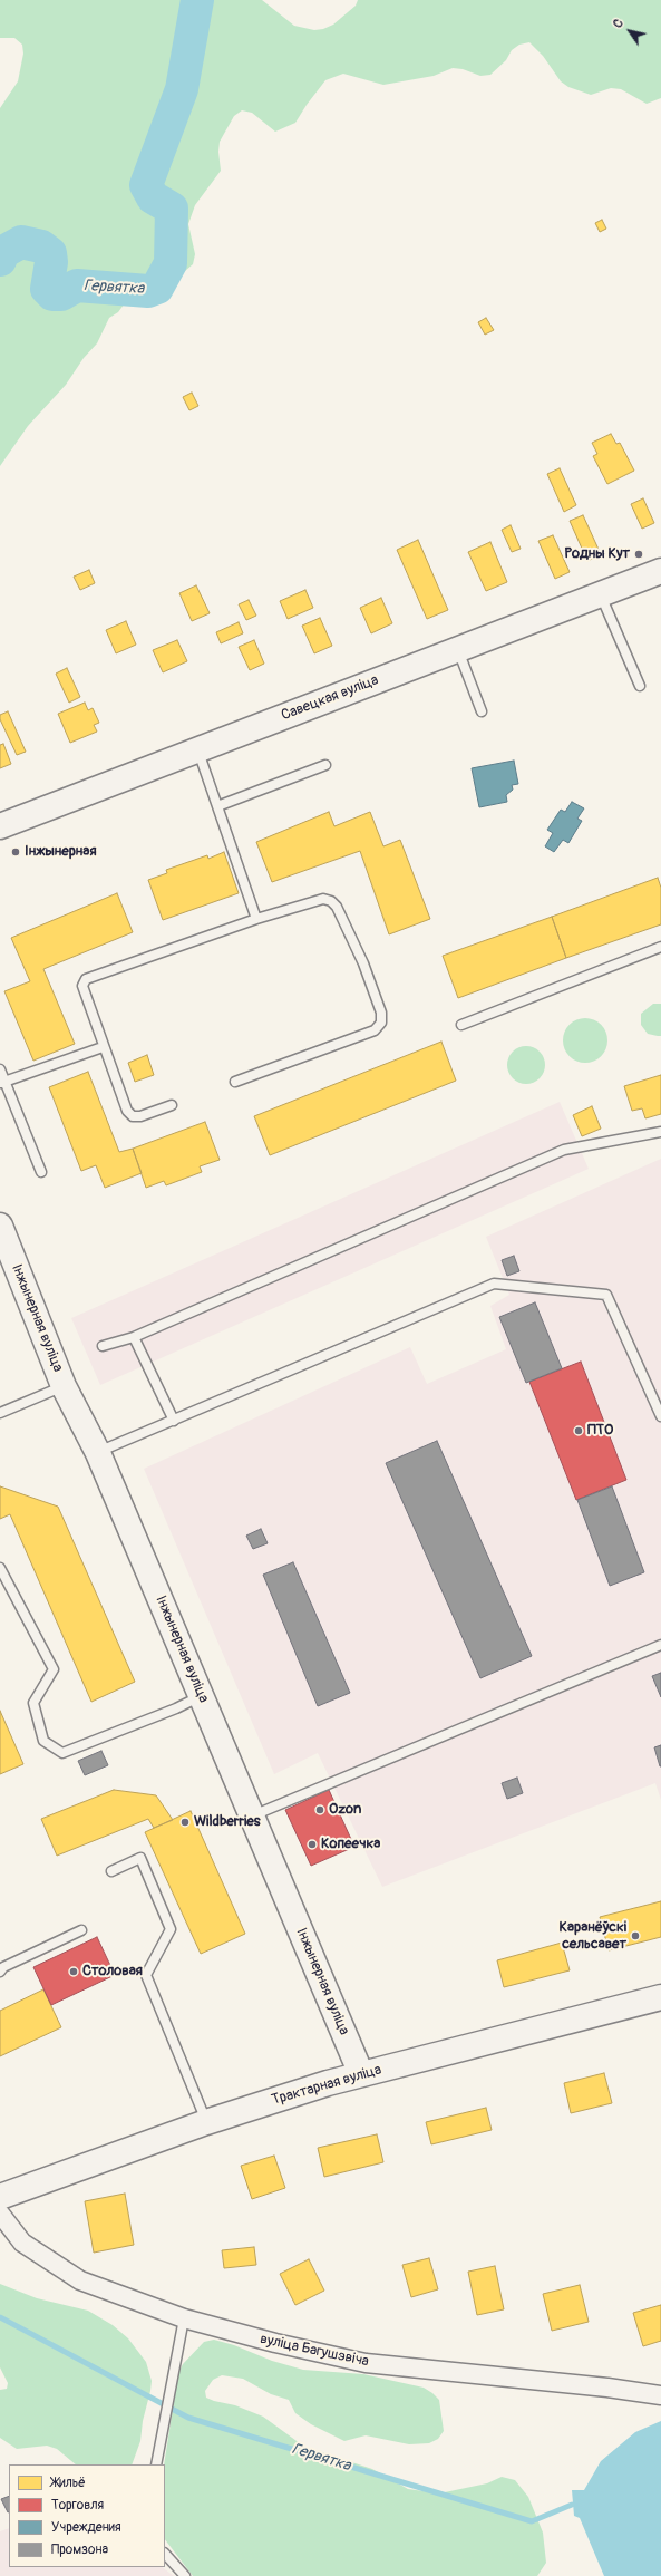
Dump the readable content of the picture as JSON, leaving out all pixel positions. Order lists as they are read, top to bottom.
{
  "streets": {
    "street": [
      "Савецкая вуліца",
      "Інжынерная вуліца",
      "Трактарная вуліца",
      "вуліца Багушэвіча"
    ]
  },
  "crossings": [
    ["Інжынерная вуліца", "Трактарная вуліца"]
  ],
  "water": ["Гервятка"],
  "places": [
    "Родны Кут",
    "Інжынерная",
    "ПТО",
    "Ozon",
    "Wildberries",
    "Копеечка",
    "Каранёўскі сельсавет",
    "Столовая"
  ],
  "legend": [
    "Жильё",
    "Торговля",
    "Учреждения",
    "Промзона"
  ],
  "north": "top left"
}
